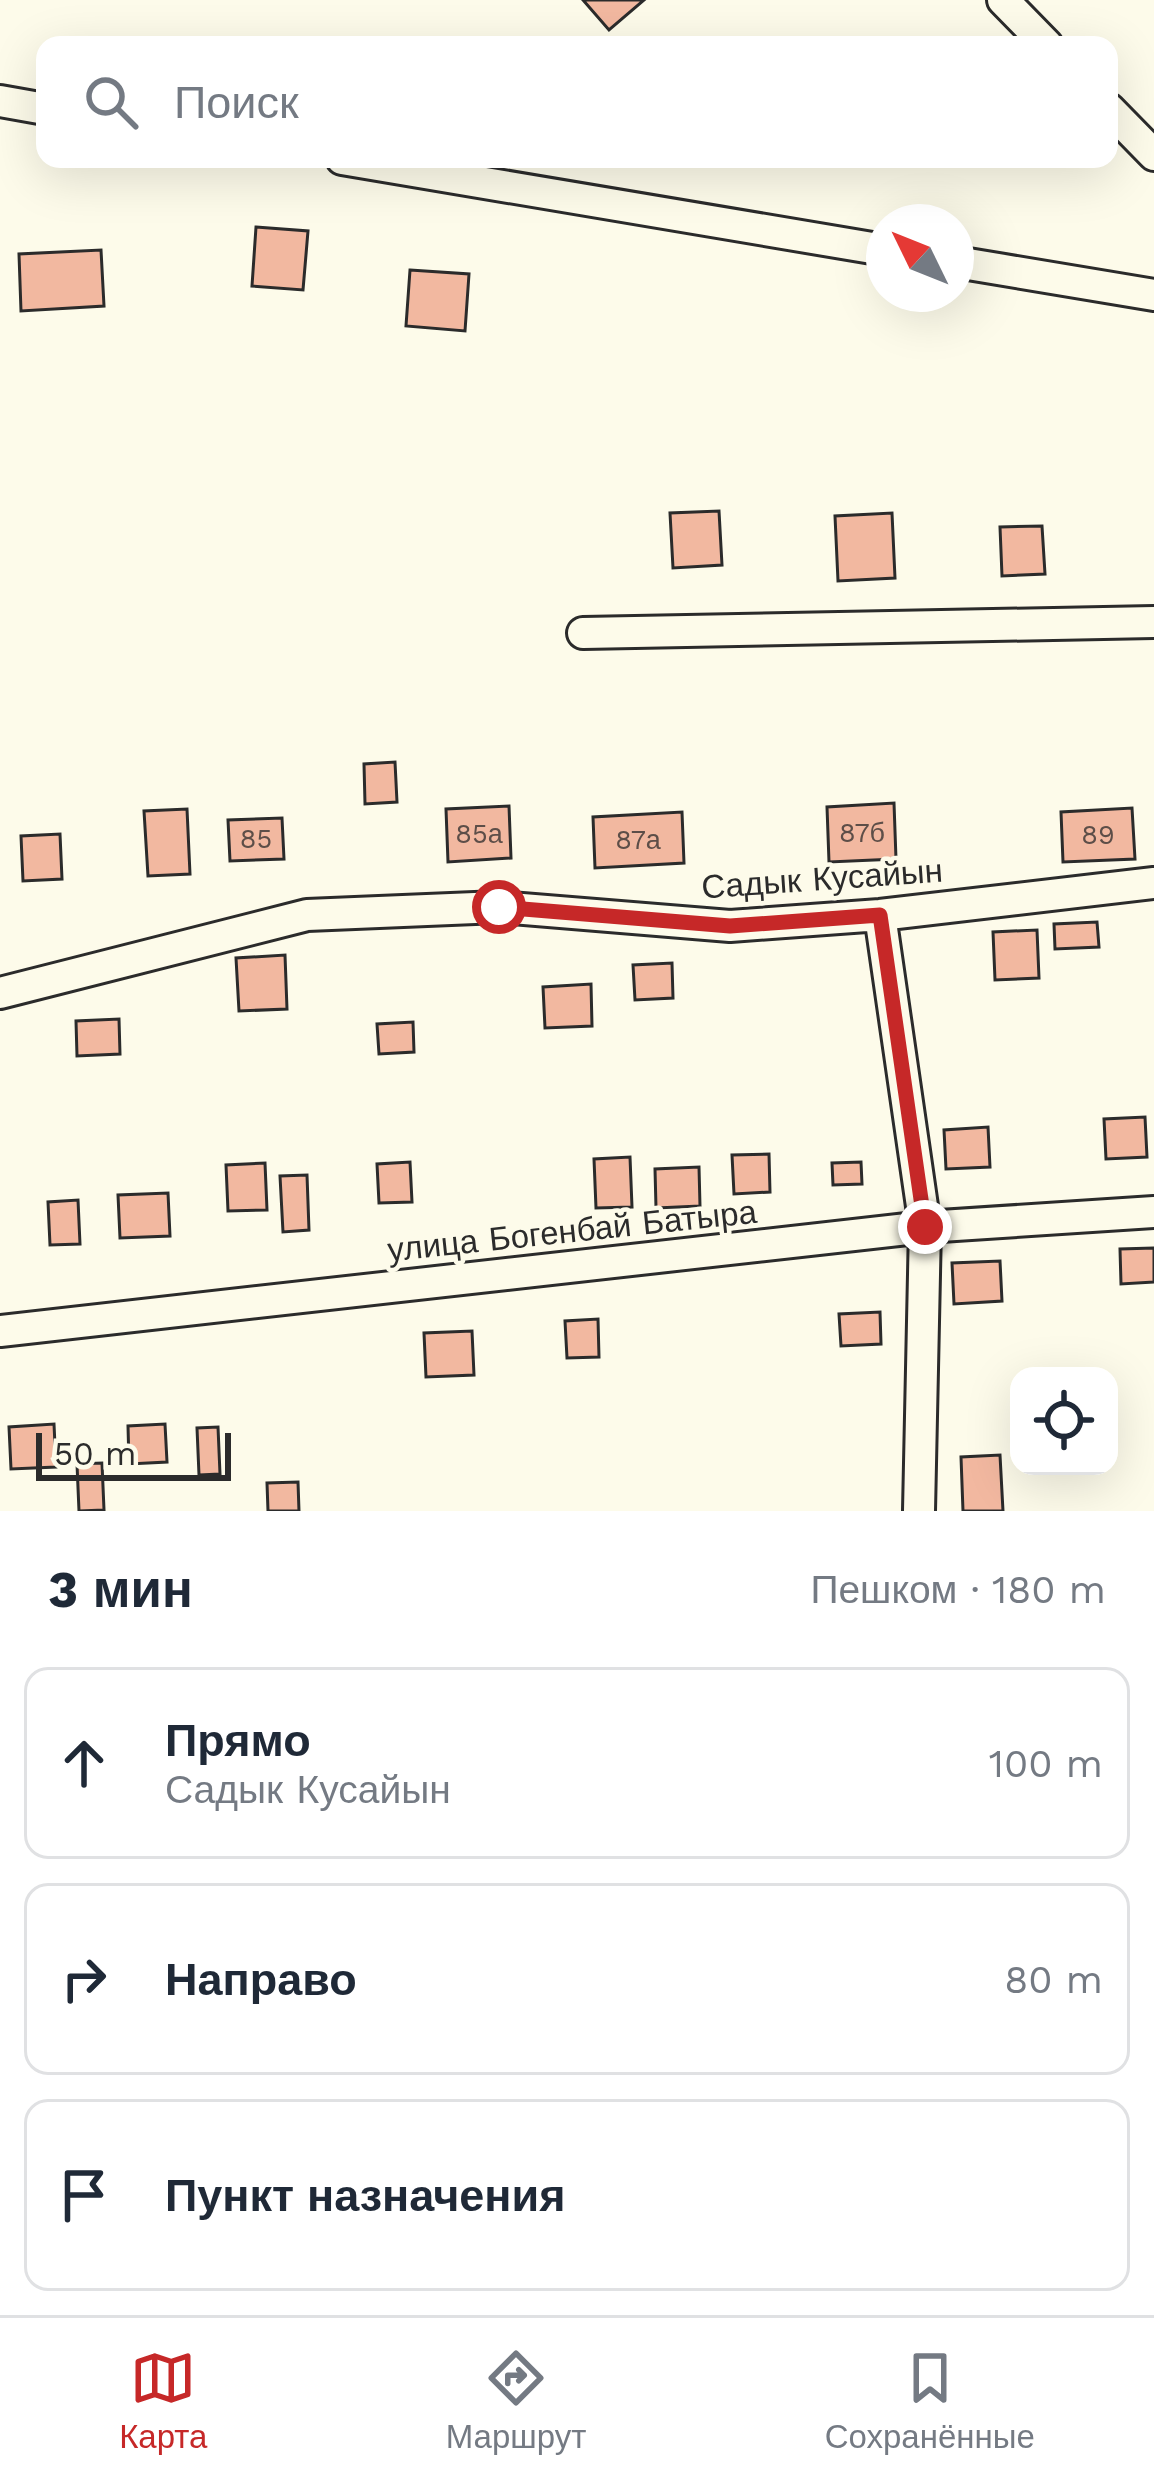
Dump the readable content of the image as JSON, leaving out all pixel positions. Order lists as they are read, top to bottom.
{
  "streets": {
    "street": ["Садык Кусайын", "улица Богенбай Батыра"]
  },
  "house_numbers": [
    "87б",
    "85а",
    "89",
    "85",
    "87а"
  ],
  "scale_bar": "50 m",
  "north": "top left",
  "page": {
    "search": "Поиск",
    "scale": "50 m",
    "heading": ["3 мин", "Пешком · 180 m"],
    "list": [
      ["Прямо", "Садык Кусайын", "100 m"],
      ["Направо", "80 m"],
      "Пункт назначения"
    ],
    "nav": ["Карта", "Маршрут", "Сохранённые"]
  }
}
